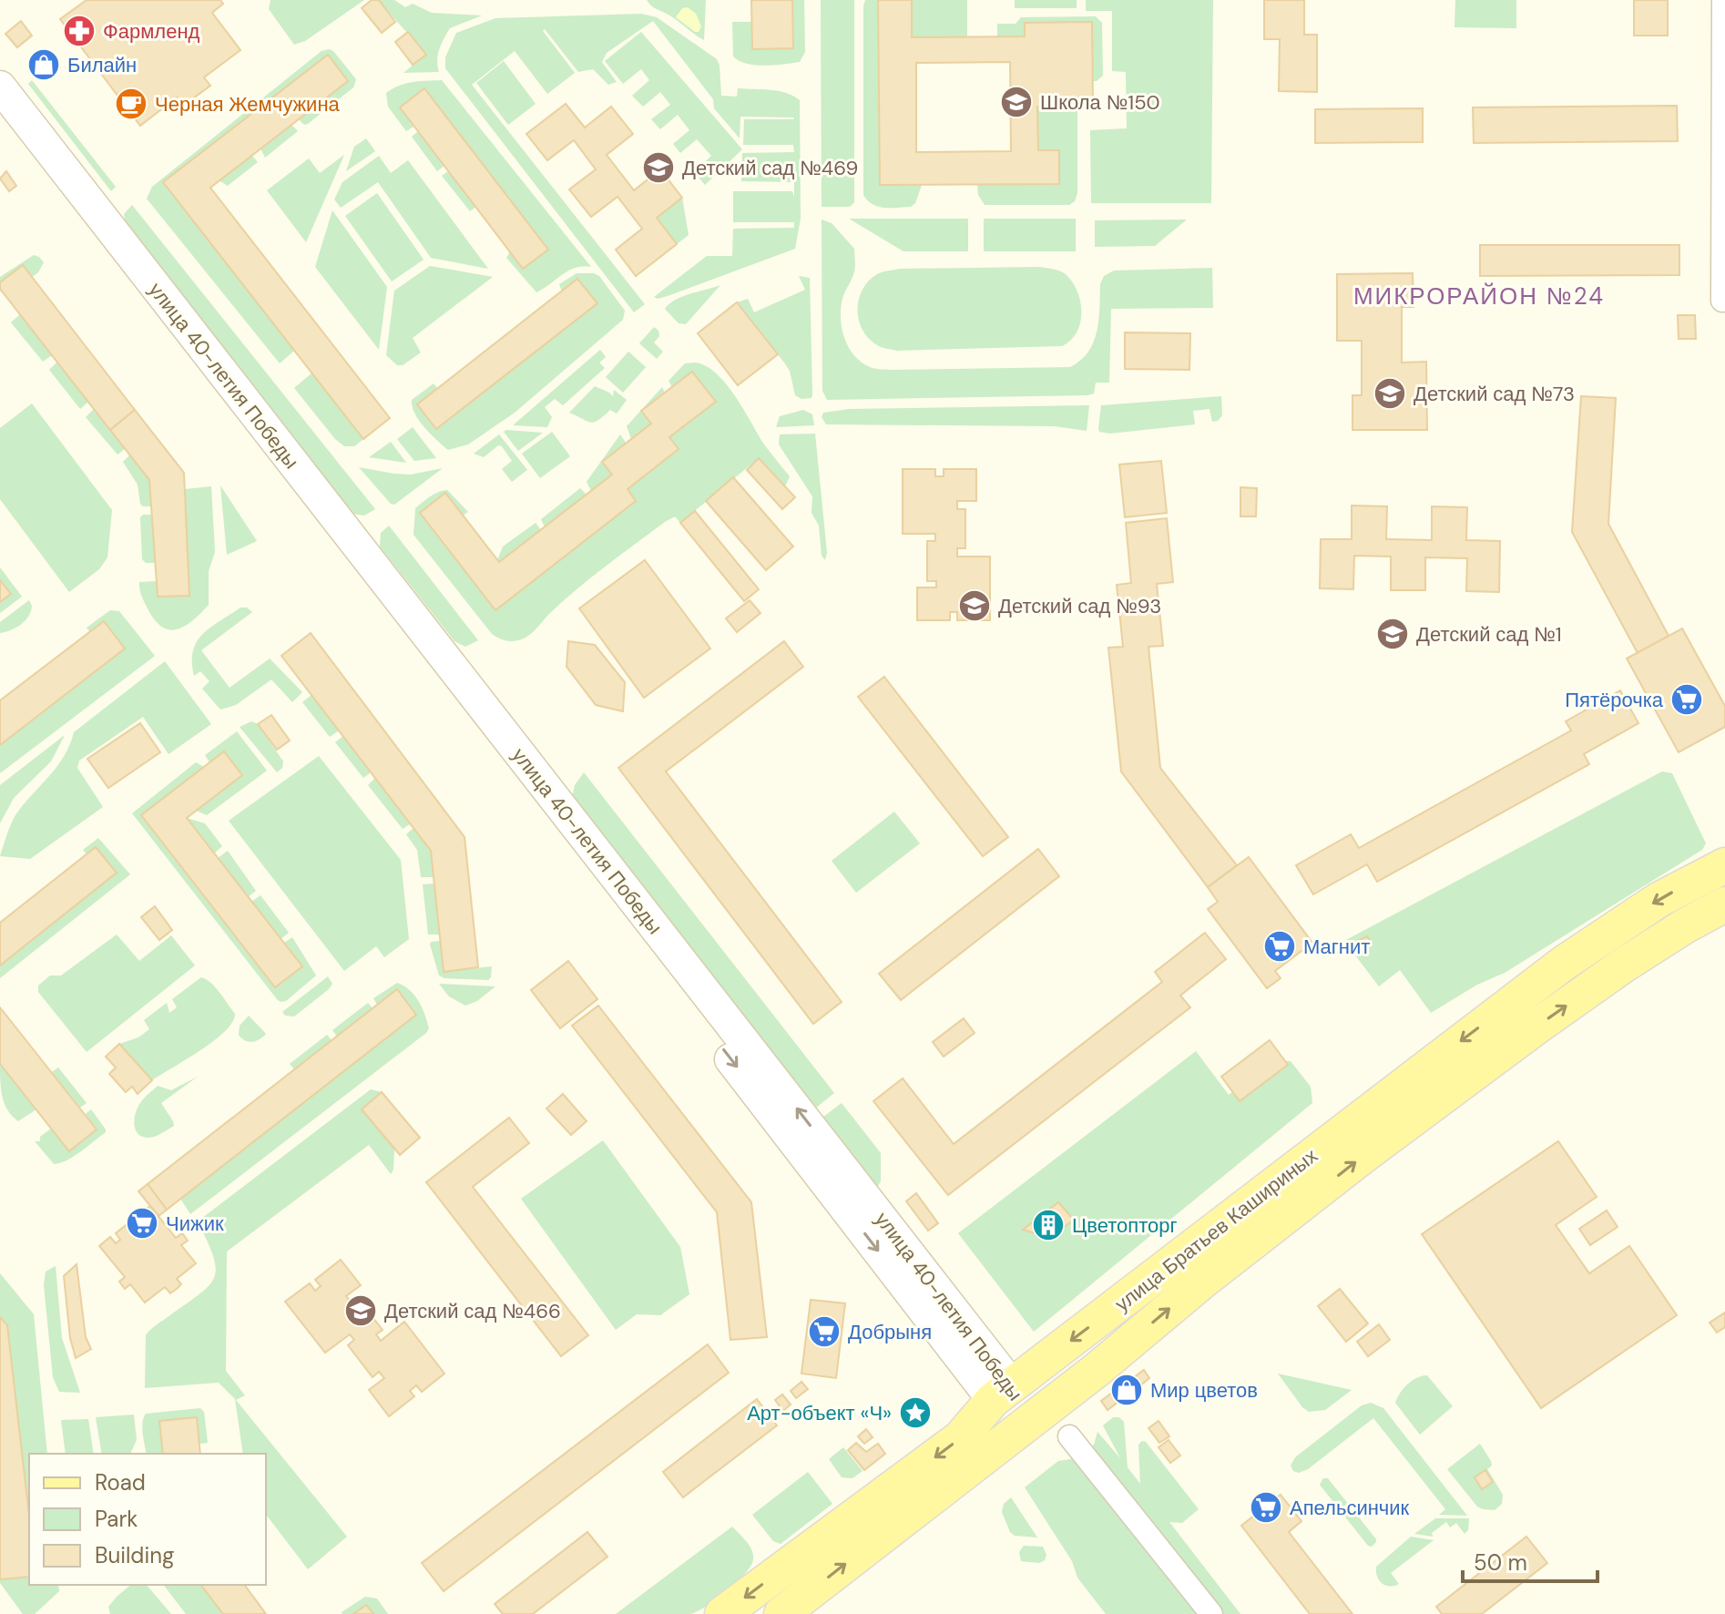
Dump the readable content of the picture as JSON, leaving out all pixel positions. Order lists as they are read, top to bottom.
{
  "streets": {
    "main road": ["улица 40-летия Победы", "улица Братьев Кашириных"]
  },
  "crossings": [
    ["улица 40-летия Победы", "улица Братьев Кашириных"]
  ],
  "districts": ["МИКРОРАЙОН №24"],
  "places": {
    "pharmacy": ["Фармленд"],
    "shop": ["Билайн", "Мир цветов"],
    "school or university": [
      "Школа №150",
      "Детский сад №469",
      "Детский сад №73",
      "Детский сад №93",
      "Детский сад №1",
      "Детский сад №466"
    ],
    "cafe": ["Черная Жемчужина"],
    "supermarket": [
      "Пятёрочка",
      "Магнит",
      "Чижик",
      "Добрыня",
      "Апельсинчик"
    ],
    "building": ["Цветопторг"],
    "place": ["Арт-объект «Ч»"]
  },
  "legend": ["Road", "Park", "Building"],
  "scale_bar": "50 m"
}
